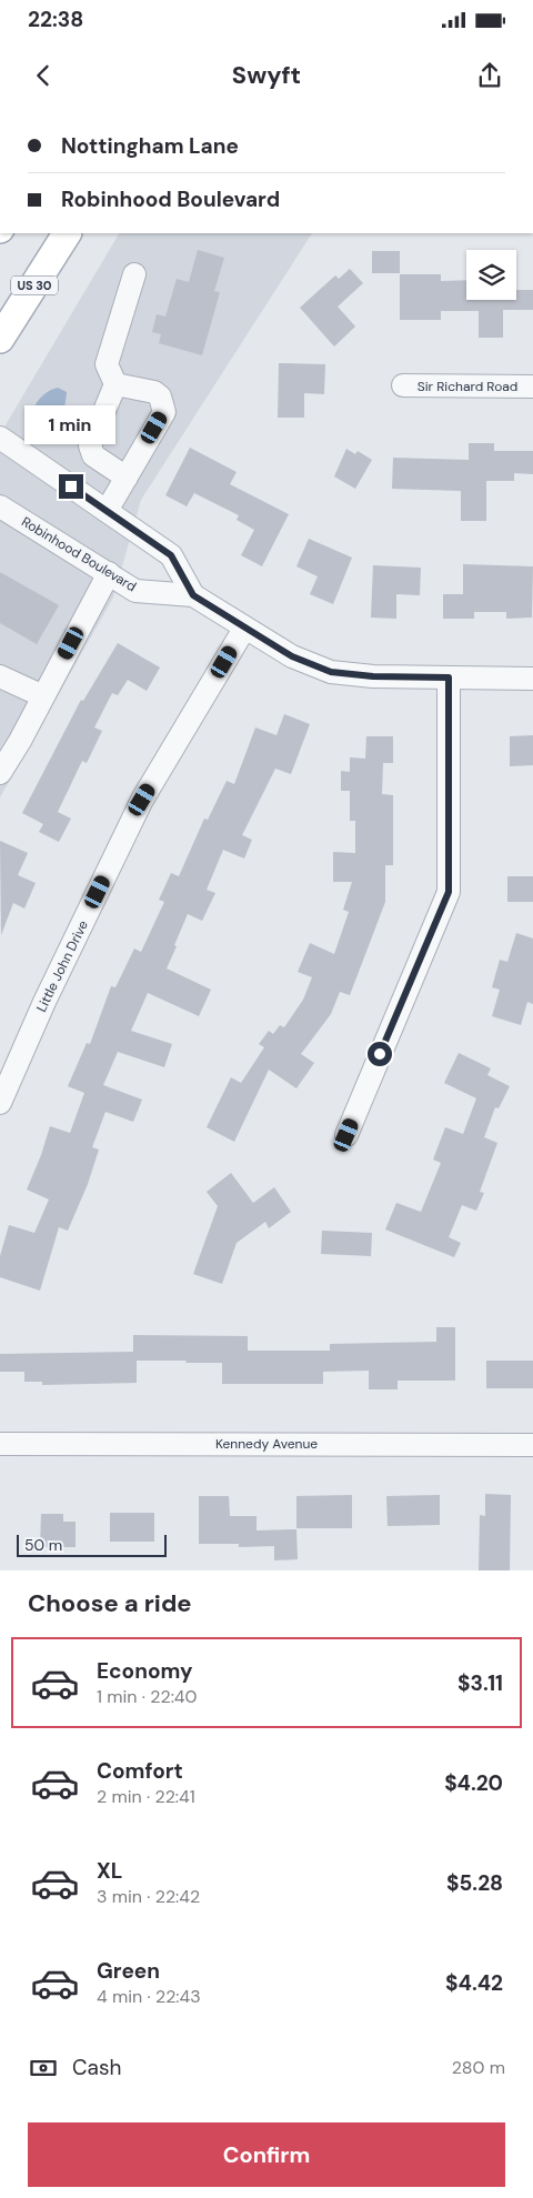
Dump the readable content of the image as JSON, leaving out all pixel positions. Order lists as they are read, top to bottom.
{
  "streets": {
    "main road": ["US 30"],
    "street": [
      "Sir Richard Road",
      "Robinhood Boulevard",
      "Little John Drive",
      "Kennedy Avenue"
    ]
  },
  "crossings": [
    ["Robinhood Boulevard", "Little John Drive"]
  ],
  "scale_bar": "50 m",
  "page": {
    "status": "22:38",
    "header": "Swyft",
    "banner": ["Nottingham Lane", "Robinhood Boulevard"],
    "bubble": "1 min",
    "scale": "50 m",
    "heading": "Choose a ride",
    "list": [
      {
        "name": "Economy",
        "note": "1 min · 22:40",
        "value": "$3.11"
      },
      {
        "name": "Comfort",
        "note": "2 min · 22:41",
        "value": "$4.20"
      },
      {
        "name": "XL",
        "note": "3 min · 22:42",
        "value": "$5.28"
      },
      {
        "name": "Green",
        "note": "4 min · 22:43",
        "value": "$4.42"
      }
    ],
    "pay": ["Cash", "280 m"],
    "buttons": "Confirm"
  }
}
